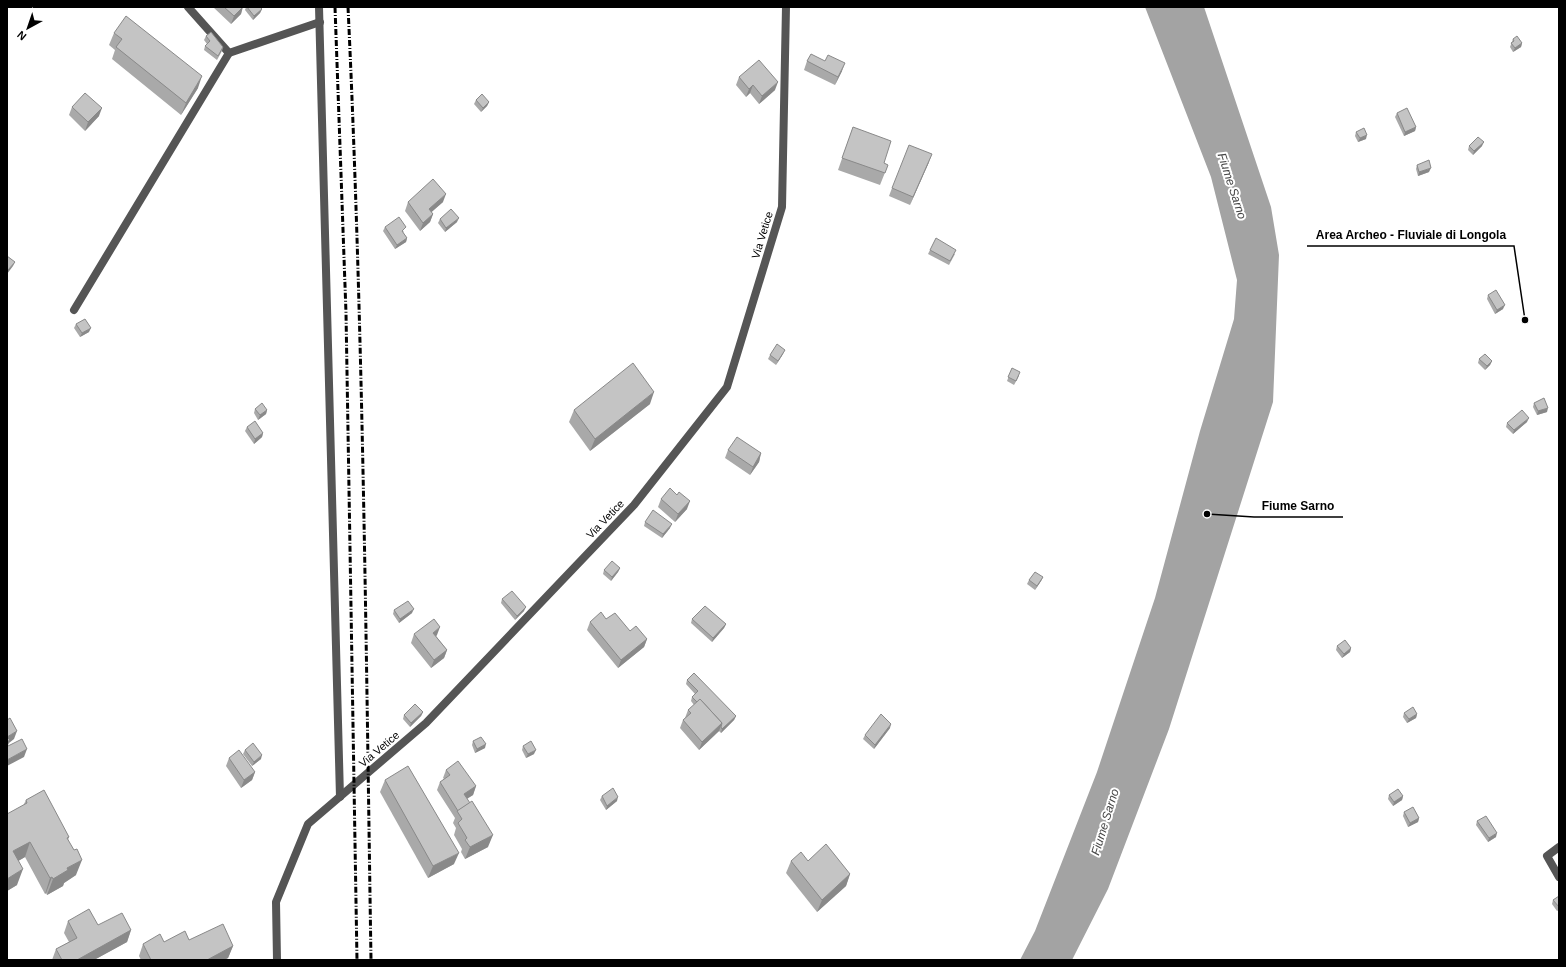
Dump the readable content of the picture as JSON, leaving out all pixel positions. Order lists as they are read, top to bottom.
{
  "streets": {
    "street": ["Via Vetice"]
  },
  "water": ["Fiume Sarno"],
  "places": ["Area Archeo - Fluviale di Longola", "Fiume Sarno"],
  "north": "bottom left"
}
